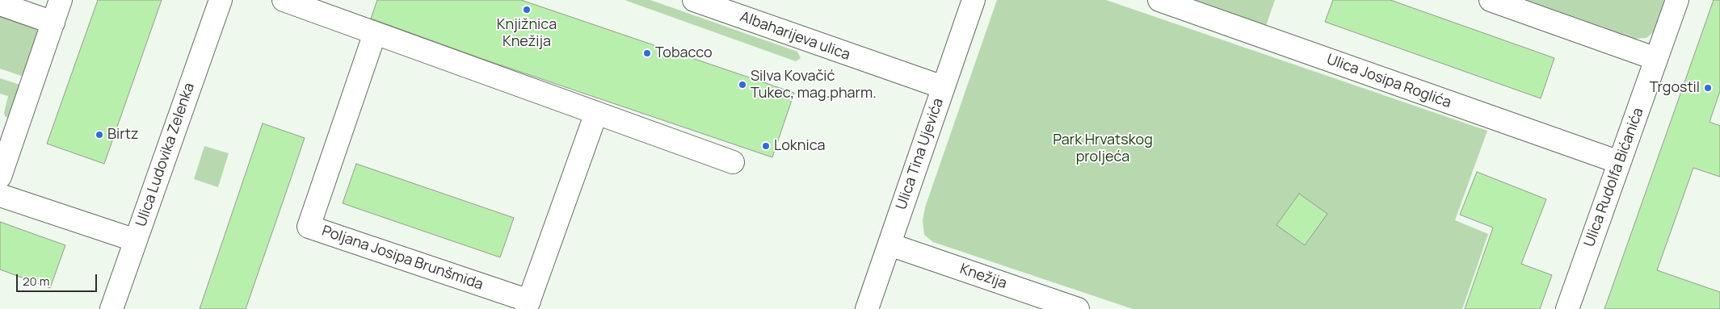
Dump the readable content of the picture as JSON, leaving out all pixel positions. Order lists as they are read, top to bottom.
{
  "streets": {
    "street": [
      "Albaharijeva ulica",
      "Ulica Josipa Roglića",
      "Ulica Tina Ujevića",
      "Ulica Ludovika Zelenka",
      "Ulica Rudolfa Bićanića",
      "Poljana Josipa Brunšmida",
      "Knežija"
    ]
  },
  "crossings": [
    ["Albaharijeva ulica", "Ulica Tina Ujevića"],
    ["Ulica Josipa Roglića", "Ulica Rudolfa Bićanića"],
    ["Ulica Tina Ujevića", "Knežija"]
  ],
  "parks": ["Park Hrvatskog proljeća"],
  "places": [
    "Knjižnica Knežija",
    "Tobacco",
    "Silva Kovačić Tukec, mag.pharm.",
    "Trgostil",
    "Birtz",
    "Loknica"
  ],
  "scale_bar": "20 m"
}
